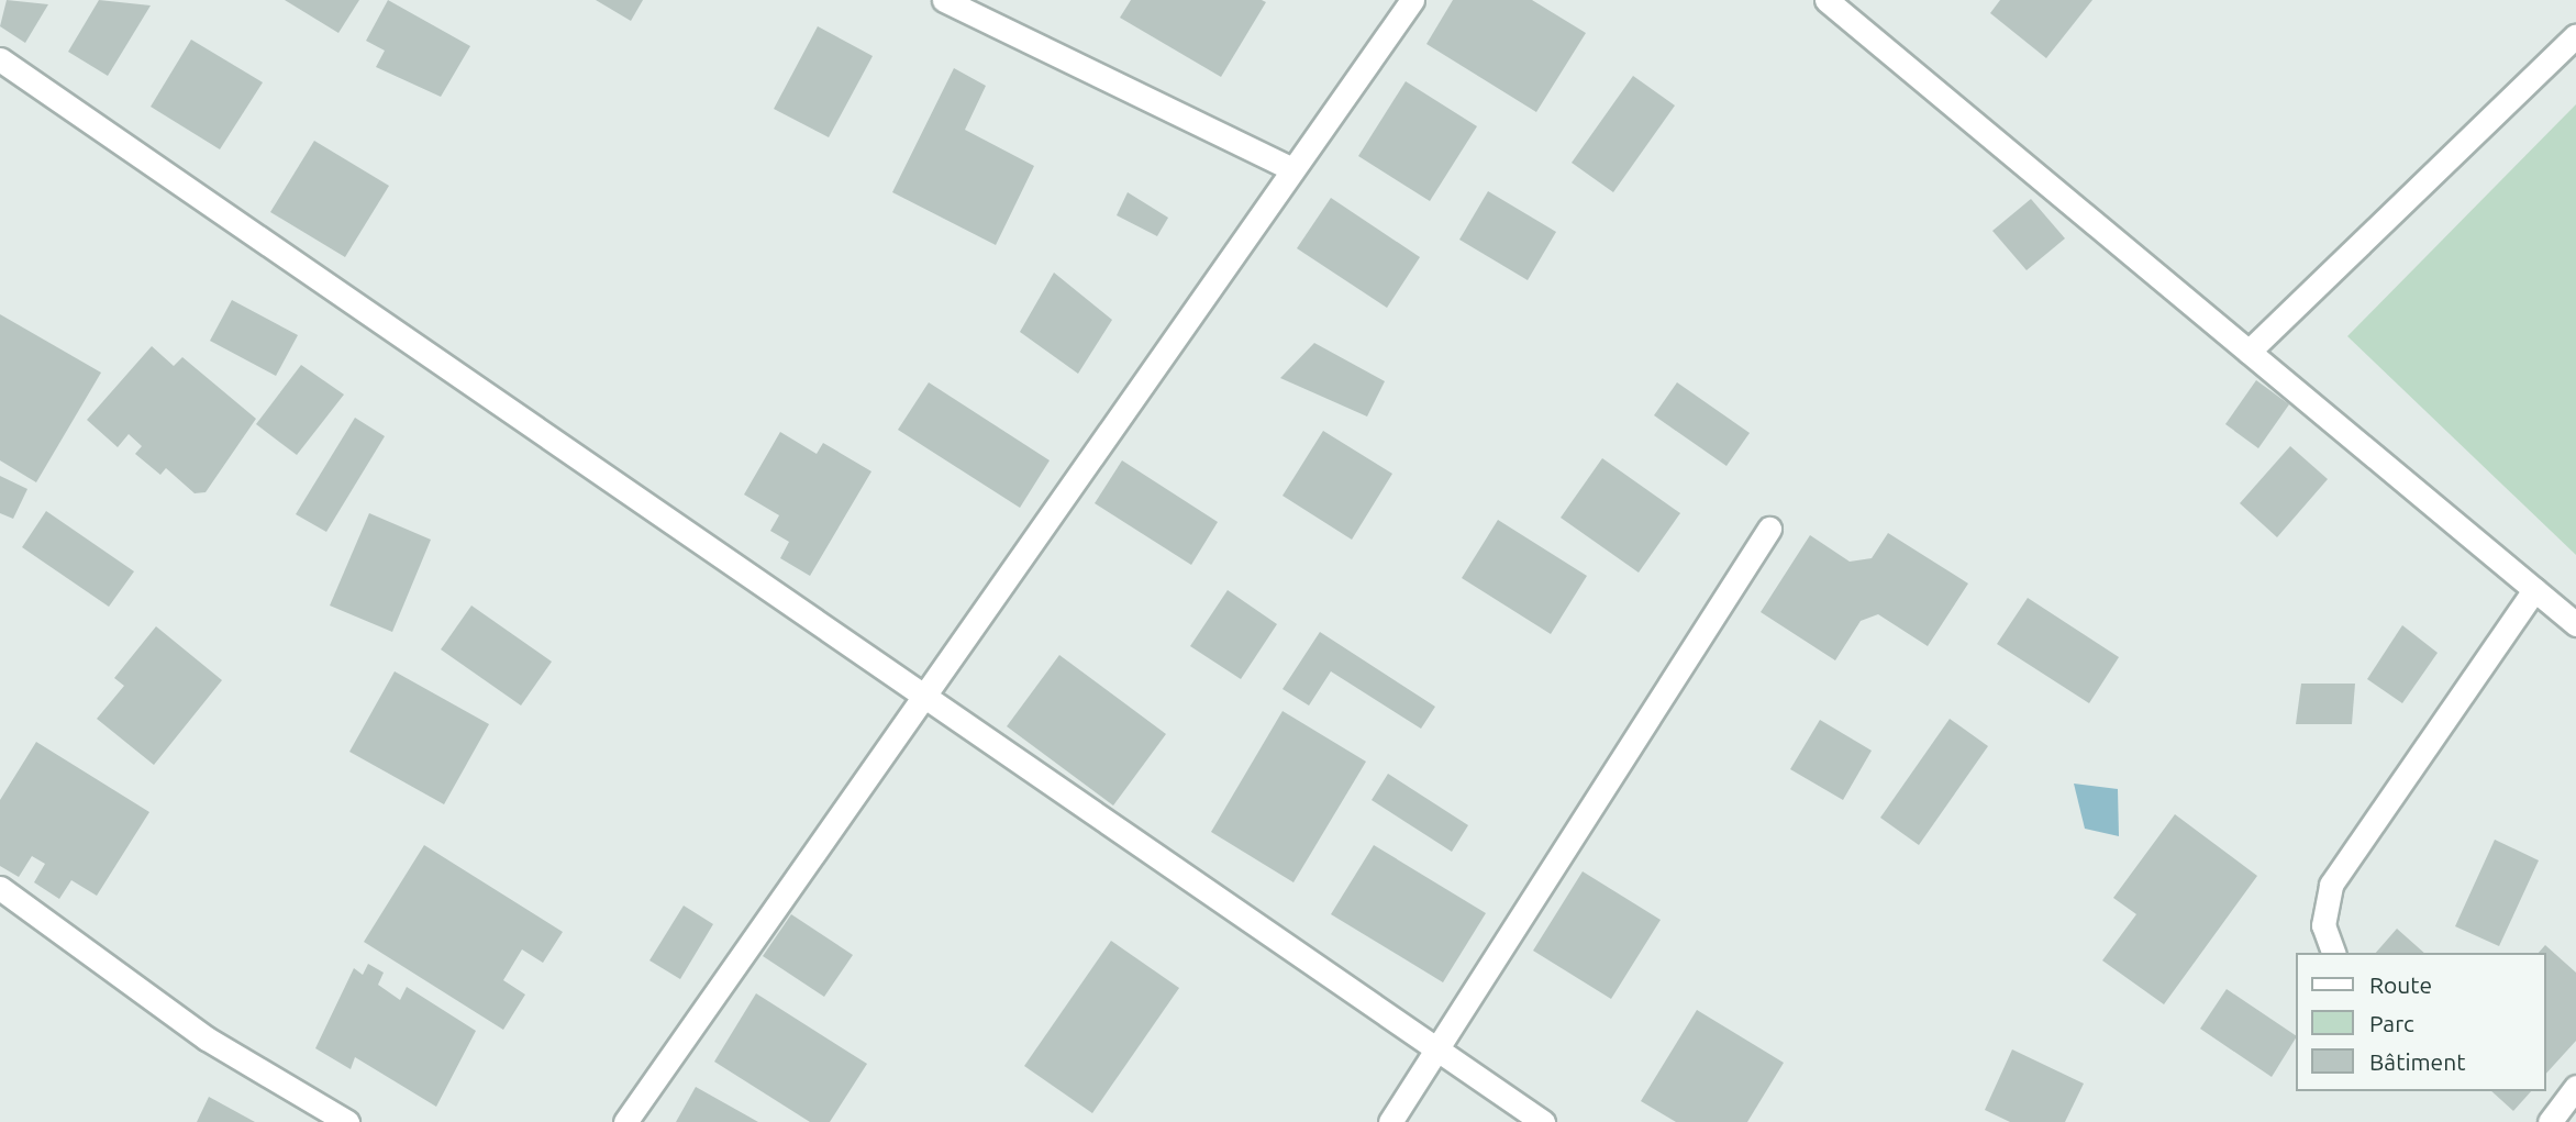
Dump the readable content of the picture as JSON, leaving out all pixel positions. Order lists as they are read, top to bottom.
{
  "legend": ["Route", "Parc", "Bâtiment"]
}
